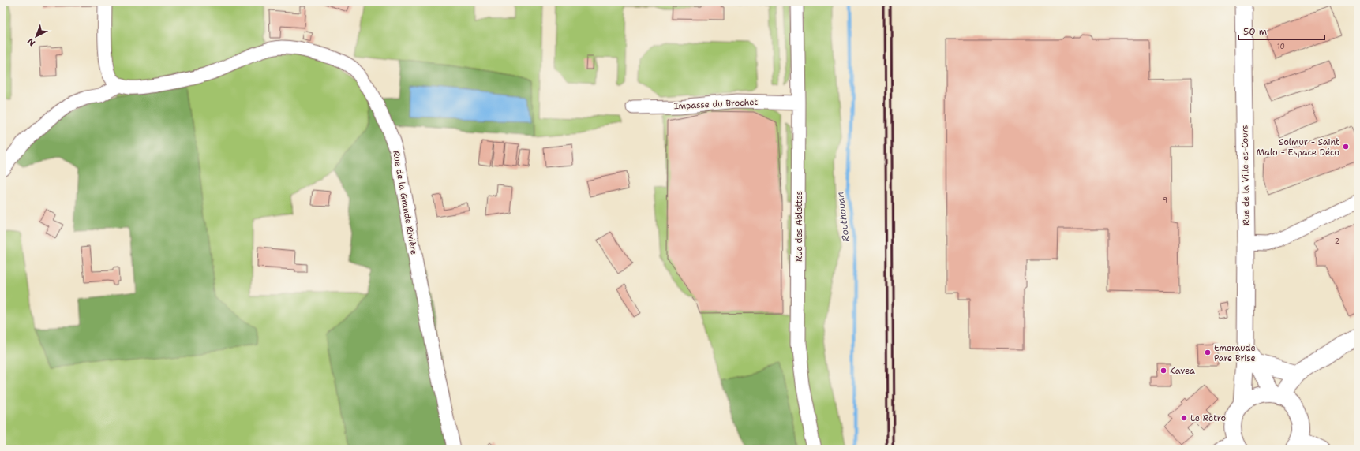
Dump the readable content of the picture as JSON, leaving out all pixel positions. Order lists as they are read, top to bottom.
{
  "streets": {
    "street": [
      "Impasse du Brochet",
      "Rue de la Ville-es-Cours",
      "Rue de la Grande Rivière",
      "Rue des Ablettes"
    ]
  },
  "crossings": [
    ["Impasse du Brochet", "Rue des Ablettes"]
  ],
  "water": ["Routhouan"],
  "places": [
    "Solmur - Saint Malo - Espace Déco",
    "Emeraude Pare Brise",
    "Kavea",
    "Le Retro"
  ],
  "house_numbers": ["10", "9", "2"],
  "scale_bar": "50 m",
  "north": "bottom left"
}
